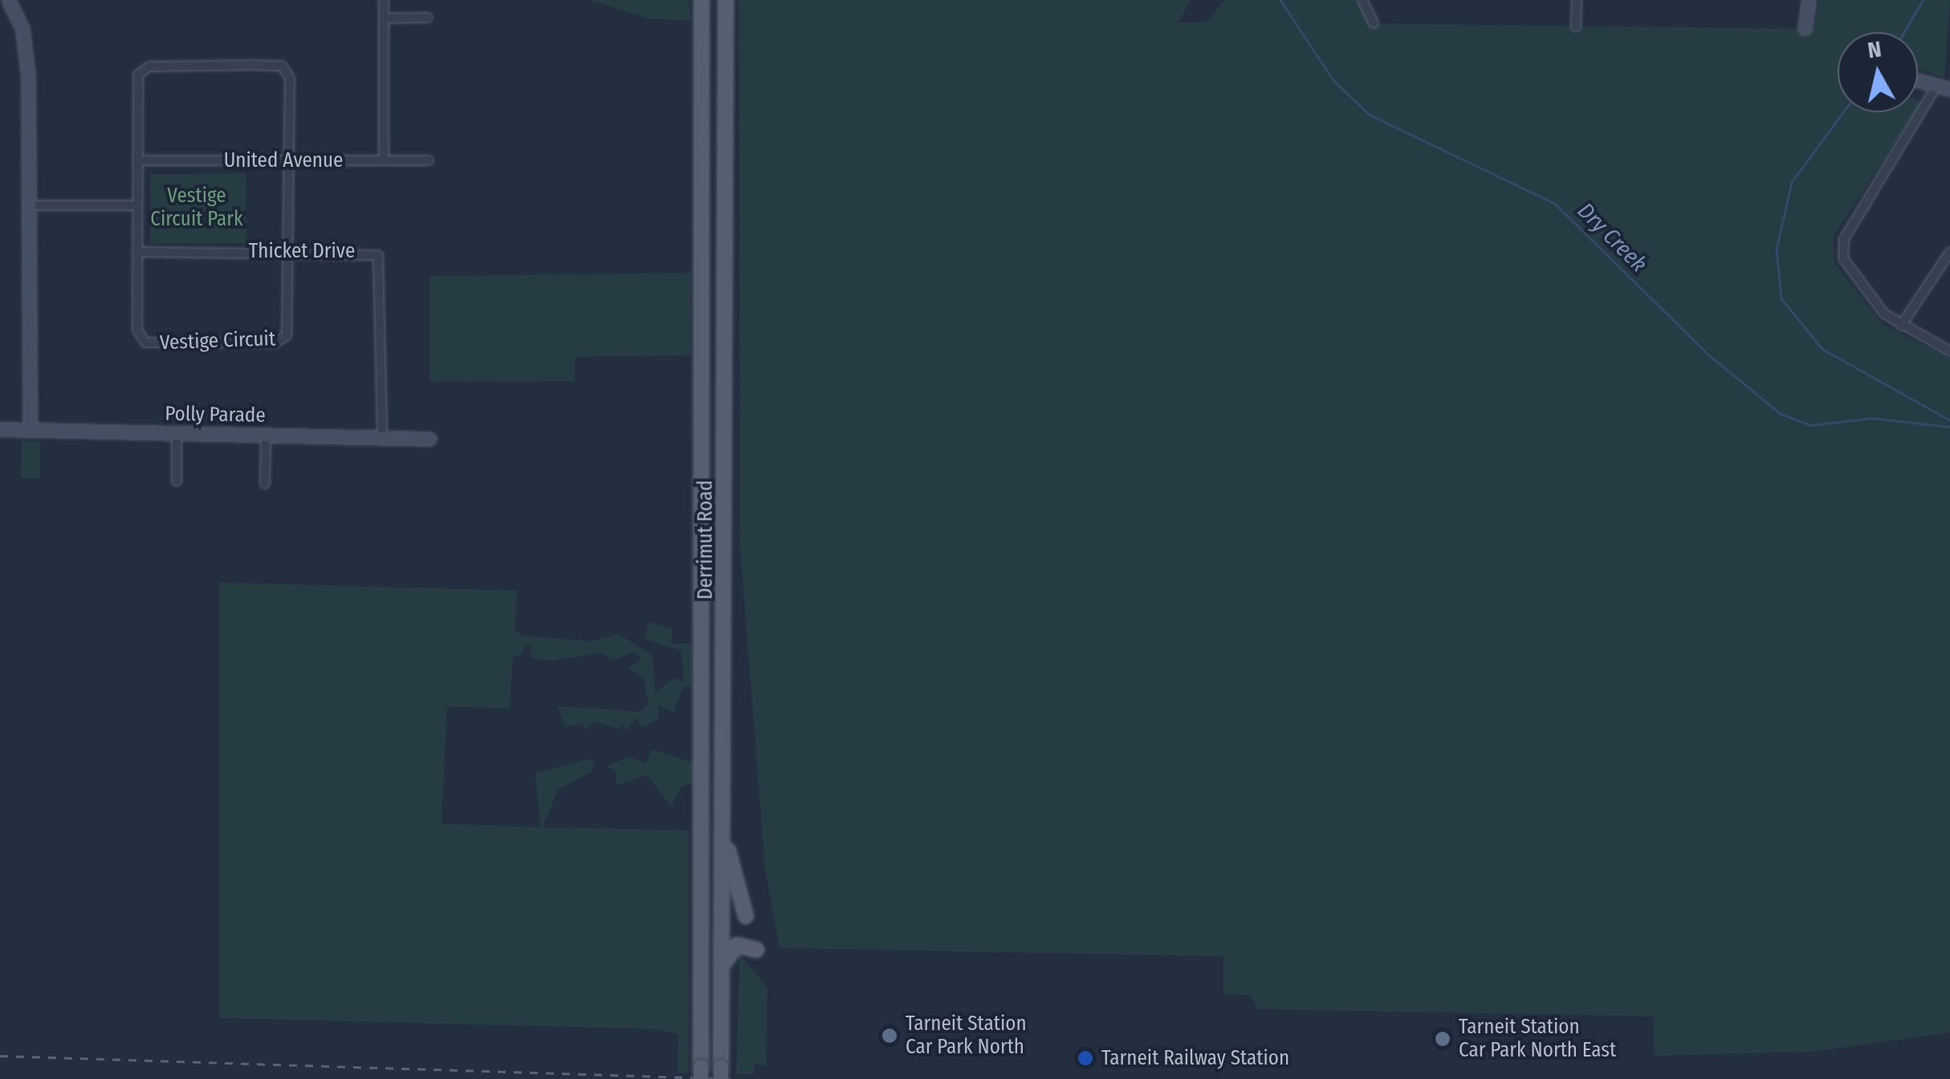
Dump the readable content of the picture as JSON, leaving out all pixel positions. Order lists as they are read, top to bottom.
{
  "streets": {
    "main road": ["Derrimut Road"],
    "street": [
      "United Avenue",
      "Thicket Drive",
      "Vestige Circuit",
      "Polly Parade"
    ]
  },
  "crossings": [
    ["United Avenue", "Vestige Circuit"],
    ["Thicket Drive", "Vestige Circuit"],
    ["Thicket Drive", "Polly Parade"]
  ],
  "water": ["Dry Creek"],
  "parks": ["Vestige Circuit Park"],
  "places": ["Tarneit Station Car Park North", "Tarneit Station Car Park North East", "Tarneit Railway Station"],
  "north": "top"
}
